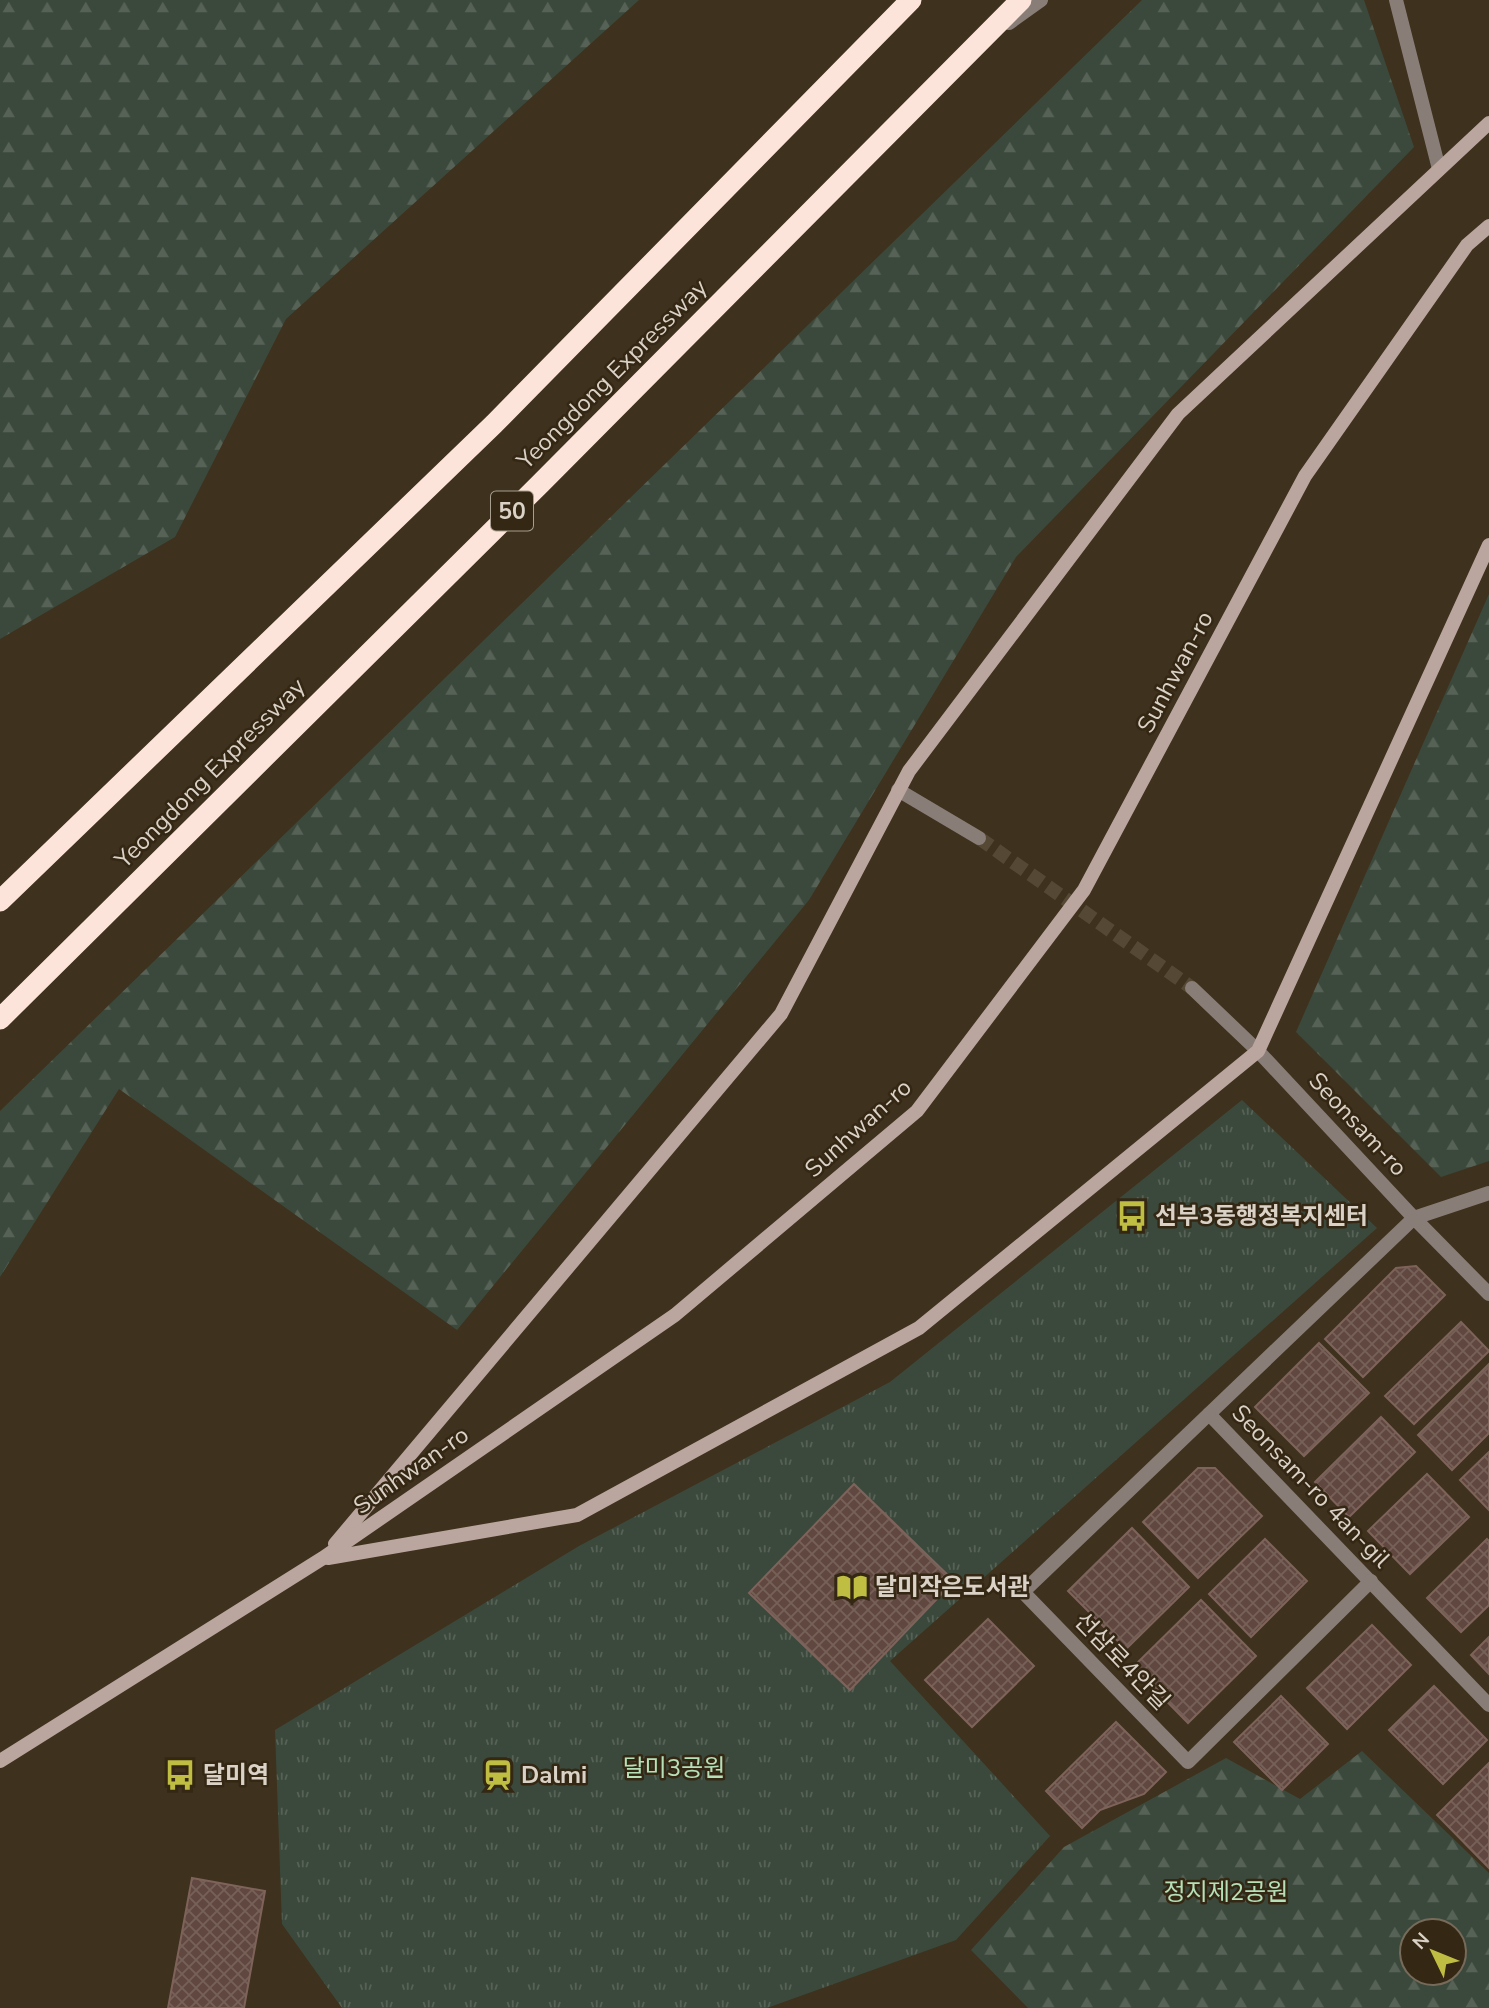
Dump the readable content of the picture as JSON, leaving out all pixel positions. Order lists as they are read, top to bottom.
{
  "streets": {
    "highway": ["Yeongdong Expressway", "50"],
    "main road": ["Sunhwan-ro"],
    "street": ["Seonsam-ro", "Seonsam-ro 4an-gil", "선삼로4안길"]
  },
  "crossings": [
    ["Seonsam-ro", "Seonsam-ro 4an-gil"],
    ["Seonsam-ro 4an-gil", "선삼로4안길"]
  ],
  "parks": ["달미3공원", "정지제2공원"],
  "places": {
    "bus stop": ["선부3동행정복지센터", "달미역"],
    "library": ["달미작은도서관"],
    "station": ["Dalmi"]
  },
  "north": "top left"
}
